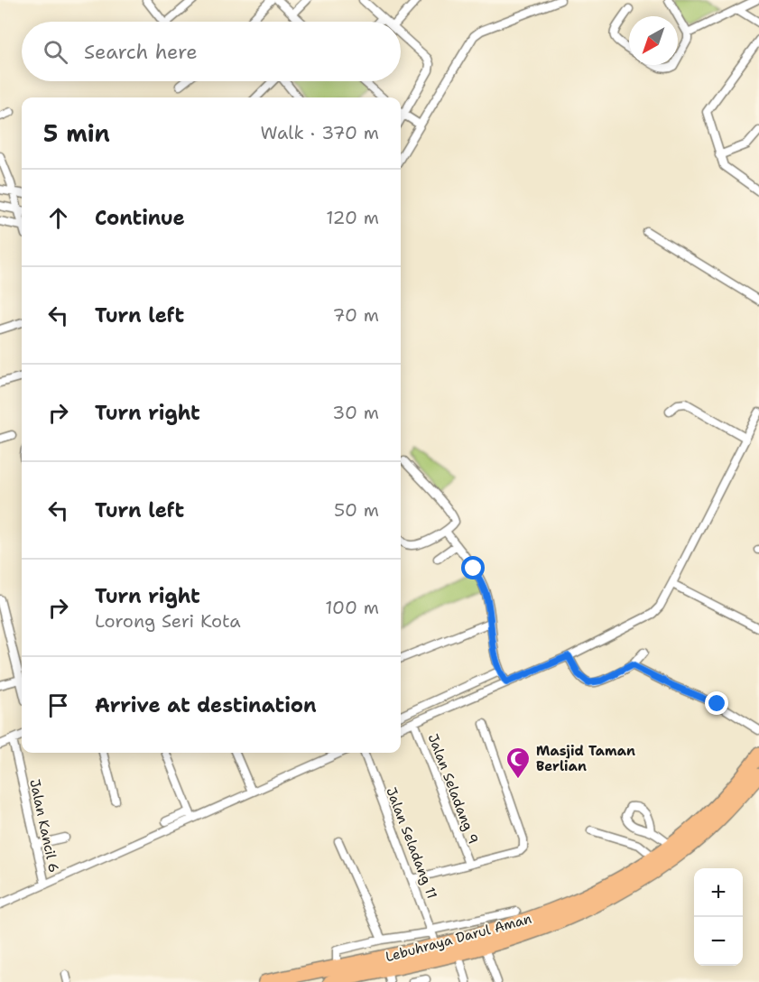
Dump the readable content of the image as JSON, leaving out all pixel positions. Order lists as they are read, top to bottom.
{
  "streets": {
    "highway": ["Lebuhraya Darul Aman"],
    "street": ["Jalan Seladang 9", "Jalan Kancil 6", "Jalan Seladang 11"]
  },
  "crossings": [
    ["Jalan Seladang 11", "Lebuhraya Darul Aman"]
  ],
  "places": {
    "mosque": ["Masjid Taman Berlian"]
  },
  "north": "bottom left",
  "page": {
    "search": "Search here",
    "heading": ["5 min", "Walk · 370 m"],
    "list": [
      ["Continue", "120 m"],
      ["Turn left", "70 m"],
      ["Turn right", "30 m"],
      ["Turn left", "50 m"],
      ["Turn right", "Lorong Seri Kota", "100 m"],
      "Arrive at destination"
    ],
    "map_buttons": ["+", "−"]
  }
}
